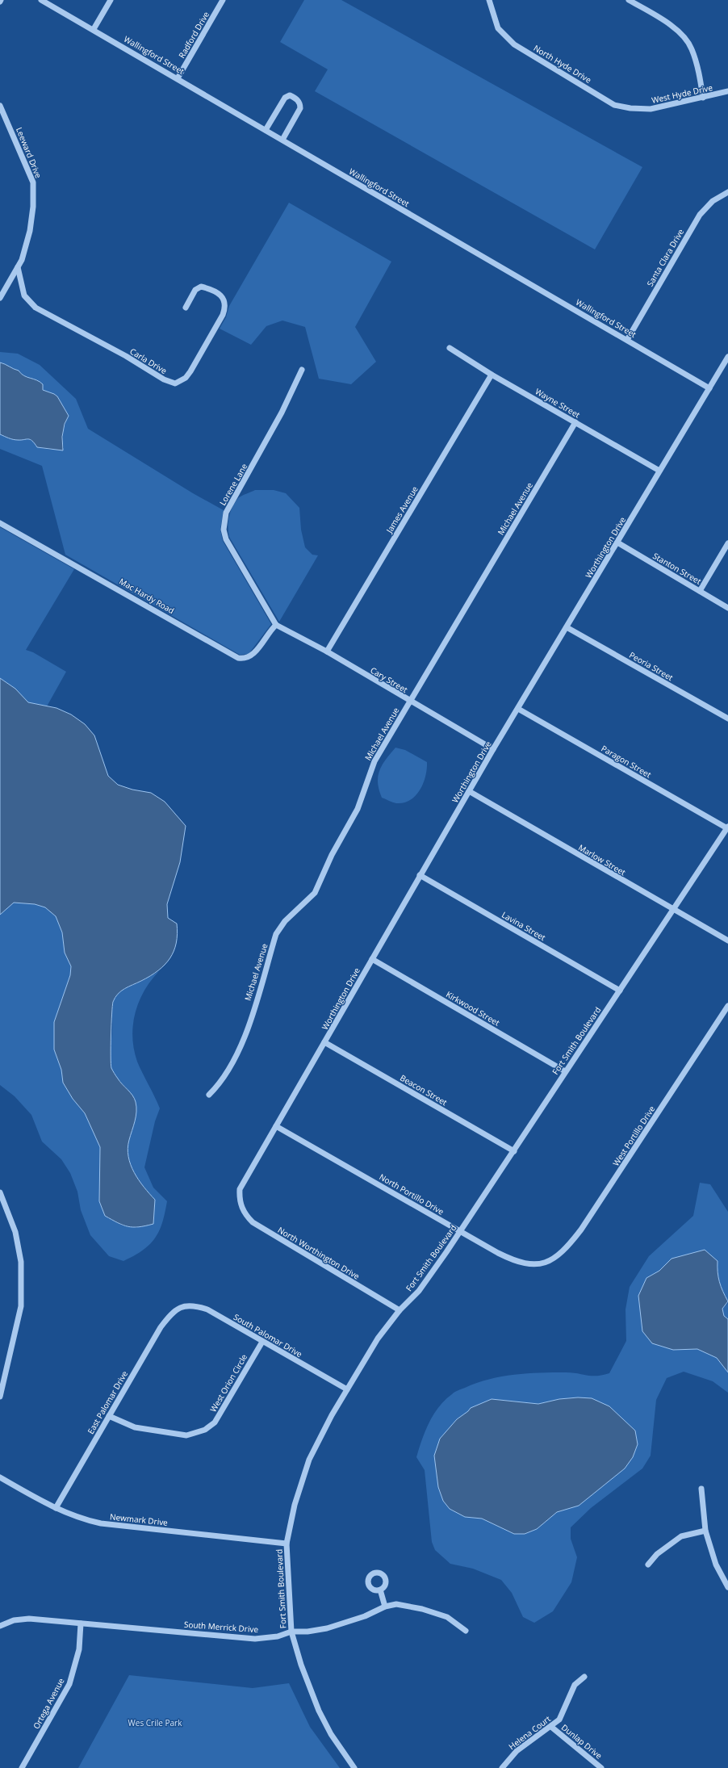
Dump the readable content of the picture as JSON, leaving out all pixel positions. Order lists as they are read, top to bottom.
{
  "streets": {
    "street": [
      "Radford Drive",
      "Wallingford Street",
      "North Hyde Drive",
      "West Hyde Drive",
      "Leeward Drive",
      "Santa Clara Drive",
      "Carla Drive",
      "Wayne Street",
      "Lorene Lane",
      "Michael Avenue",
      "James Avenue",
      "Worthington Drive",
      "Stanton Street",
      "Mac Hardy Road",
      "Peoria Street",
      "Cary Street",
      "Paragon Street",
      "Marlow Street",
      "Lavina Street",
      "Kirkwood Street",
      "Fort Smith Boulevard",
      "Beacon Street",
      "West Portillo Drive",
      "North Portillo Drive",
      "North Worthington Drive",
      "South Palomar Drive",
      "West Orion Circle",
      "East Palomar Drive",
      "Newmark Drive",
      "South Merrick Drive",
      "Ortega Avenue",
      "Helena Court",
      "Dunlap Drive"
    ]
  },
  "crossings": [
    ["Radford Drive", "Wallingford Street"],
    ["Wallingford Street", "Santa Clara Drive"],
    ["Wallingford Street", "Worthington Drive"],
    ["North Hyde Drive", "West Hyde Drive"],
    ["Leeward Drive", "Carla Drive"],
    ["Wayne Street", "Michael Avenue"],
    ["Wayne Street", "James Avenue"],
    ["Wayne Street", "Worthington Drive"],
    ["Lorene Lane", "Mac Hardy Road"],
    ["Lorene Lane", "Cary Street"],
    ["Michael Avenue", "Cary Street"],
    ["James Avenue", "Cary Street"],
    ["Worthington Drive", "Stanton Street"],
    ["Worthington Drive", "Peoria Street"],
    ["Worthington Drive", "Cary Street"],
    ["Worthington Drive", "Paragon Street"],
    ["Worthington Drive", "Marlow Street"],
    ["Worthington Drive", "Lavina Street"],
    ["Worthington Drive", "Kirkwood Street"],
    ["Worthington Drive", "Beacon Street"],
    ["Worthington Drive", "North Portillo Drive"],
    ["Worthington Drive", "North Worthington Drive"],
    ["Mac Hardy Road", "Cary Street"],
    ["Paragon Street", "Fort Smith Boulevard"],
    ["Marlow Street", "Fort Smith Boulevard"],
    ["Lavina Street", "Fort Smith Boulevard"],
    ["Kirkwood Street", "Fort Smith Boulevard"],
    ["Fort Smith Boulevard", "Beacon Street"],
    ["Fort Smith Boulevard", "North Portillo Drive"],
    ["Fort Smith Boulevard", "North Worthington Drive"],
    ["Fort Smith Boulevard", "South Palomar Drive"],
    ["Fort Smith Boulevard", "Newmark Drive"],
    ["Fort Smith Boulevard", "South Merrick Drive"],
    ["West Portillo Drive", "North Portillo Drive"],
    ["South Palomar Drive", "West Orion Circle"],
    ["South Palomar Drive", "East Palomar Drive"],
    ["West Orion Circle", "East Palomar Drive"],
    ["East Palomar Drive", "Newmark Drive"],
    ["South Merrick Drive", "Ortega Avenue"],
    ["Helena Court", "Dunlap Drive"]
  ],
  "parks": ["Wes Crile Park"]
}
